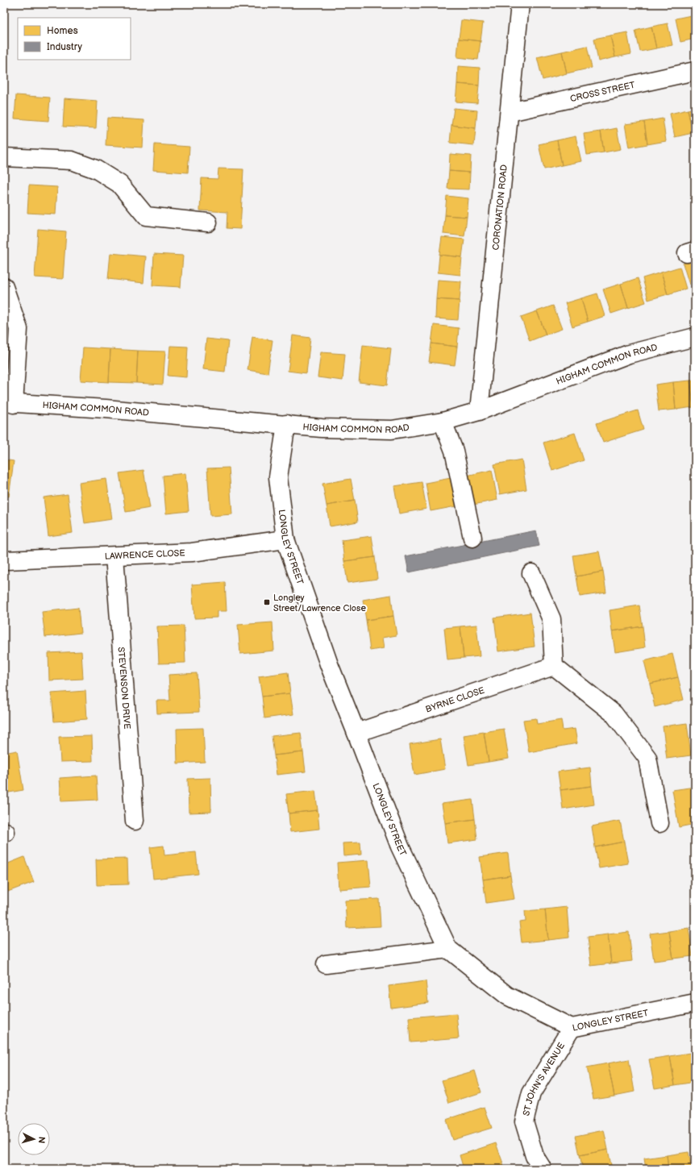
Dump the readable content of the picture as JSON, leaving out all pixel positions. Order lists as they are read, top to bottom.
{
  "streets": {
    "street": [
      "CROSS STREET",
      "CORONATION ROAD",
      "HIGHAM COMMON ROAD",
      "LONGLEY STREET",
      "LAWRENCE CLOSE",
      "STEVENSON DRIVE",
      "BYRNE CLOSE",
      "ST JOHN'S AVENUE"
    ]
  },
  "crossings": [
    ["CROSS STREET", "CORONATION ROAD"],
    ["CORONATION ROAD", "HIGHAM COMMON ROAD"],
    ["HIGHAM COMMON ROAD", "LONGLEY STREET"],
    ["LONGLEY STREET", "LAWRENCE CLOSE"],
    ["LONGLEY STREET", "BYRNE CLOSE"],
    ["LONGLEY STREET", "ST JOHN'S AVENUE"],
    ["LAWRENCE CLOSE", "STEVENSON DRIVE"]
  ],
  "places": {
    "transit": ["Longley Street/Lawrence Close"]
  },
  "legend": ["Homes", "Industry"],
  "north": "right"
}
